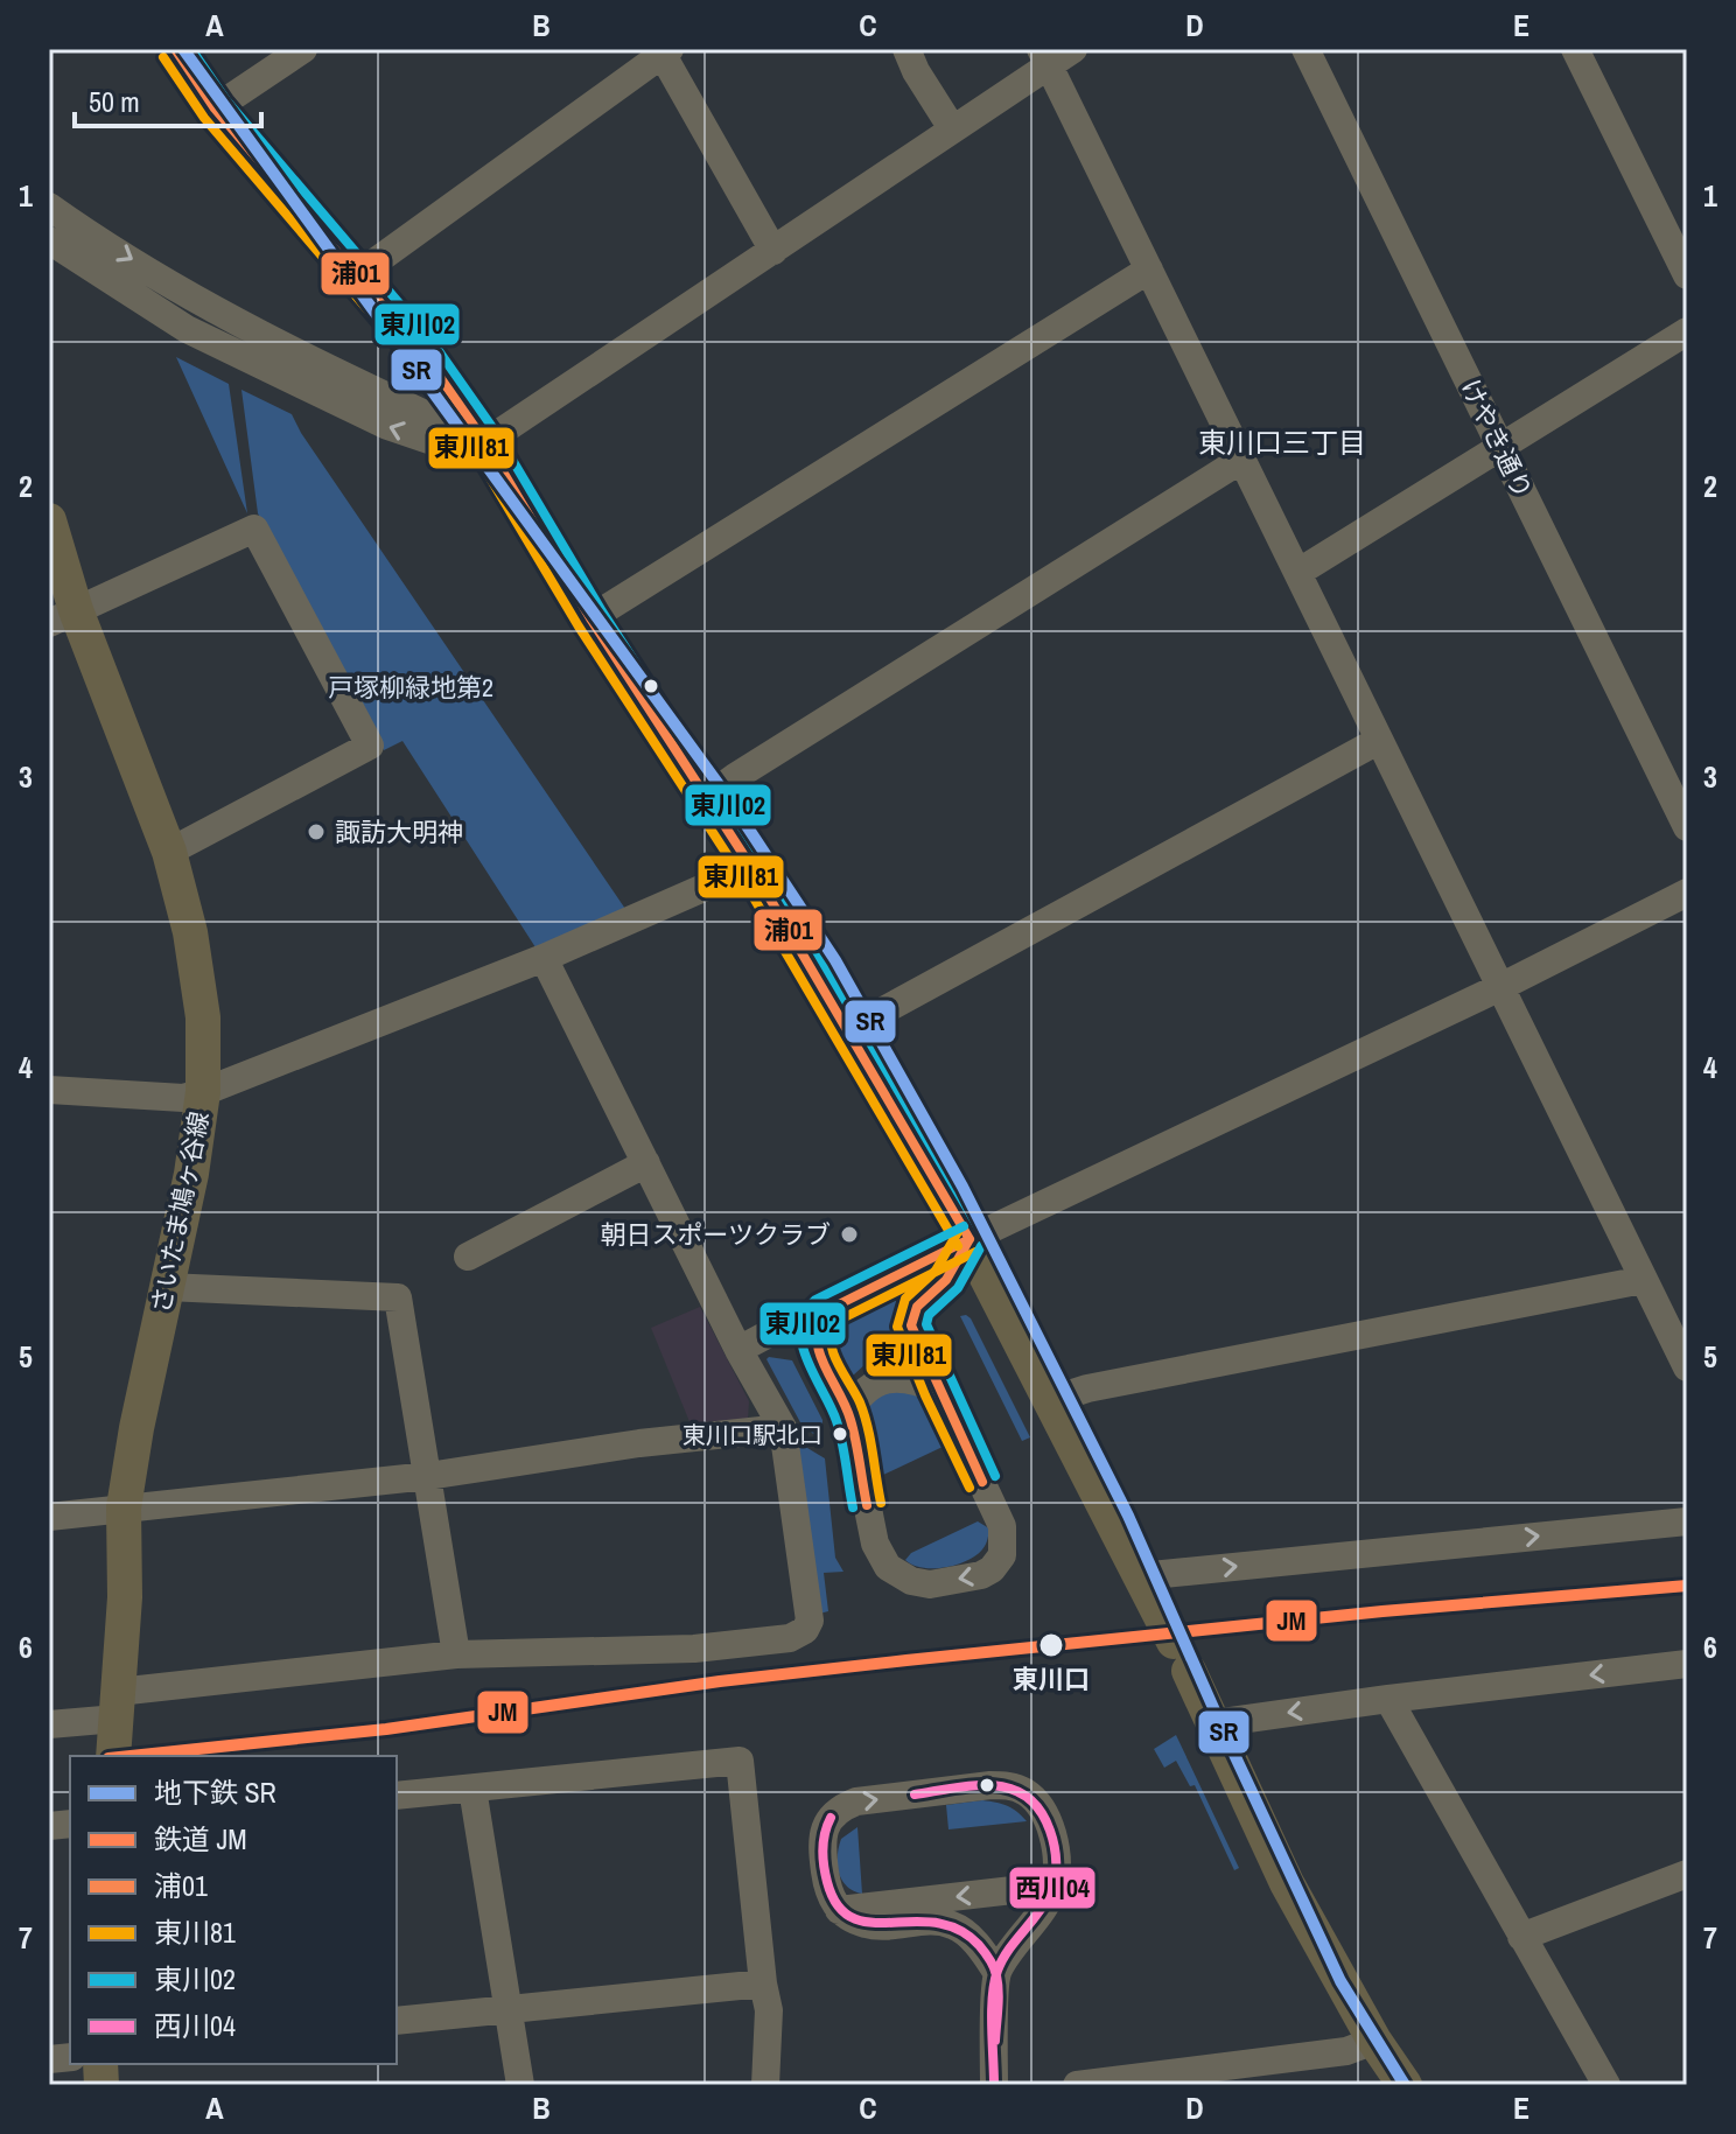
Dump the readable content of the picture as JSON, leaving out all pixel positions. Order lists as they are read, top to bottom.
{
  "streets": {
    "main road": ["さいたま鳩ヶ谷線"],
    "street": ["けやき通り"]
  },
  "districts": ["東川口三丁目"],
  "parks": ["戸塚柳緑地第2"],
  "places": [
    "諏訪大明神",
    "朝日スポーツクラブ",
    "東川口駅北口",
    "東川口"
  ],
  "lines": [
    "metro line SR",
    "transit line 浦01",
    "transit line 東川02",
    "transit line 東川81",
    "rail line JM",
    "transit line 西川04"
  ],
  "legend": [
    "地下鉄 SR",
    "鉄道 JM",
    "浦01",
    "東川81",
    "東川02",
    "西川04"
  ],
  "scale_bar": "50 m",
  "grid": {
    "columns": [
      "A",
      "B",
      "C",
      "D",
      "E"
    ],
    "rows": [
      "1",
      "2",
      "3",
      "4",
      "5",
      "6",
      "7"
    ]
  }
}
